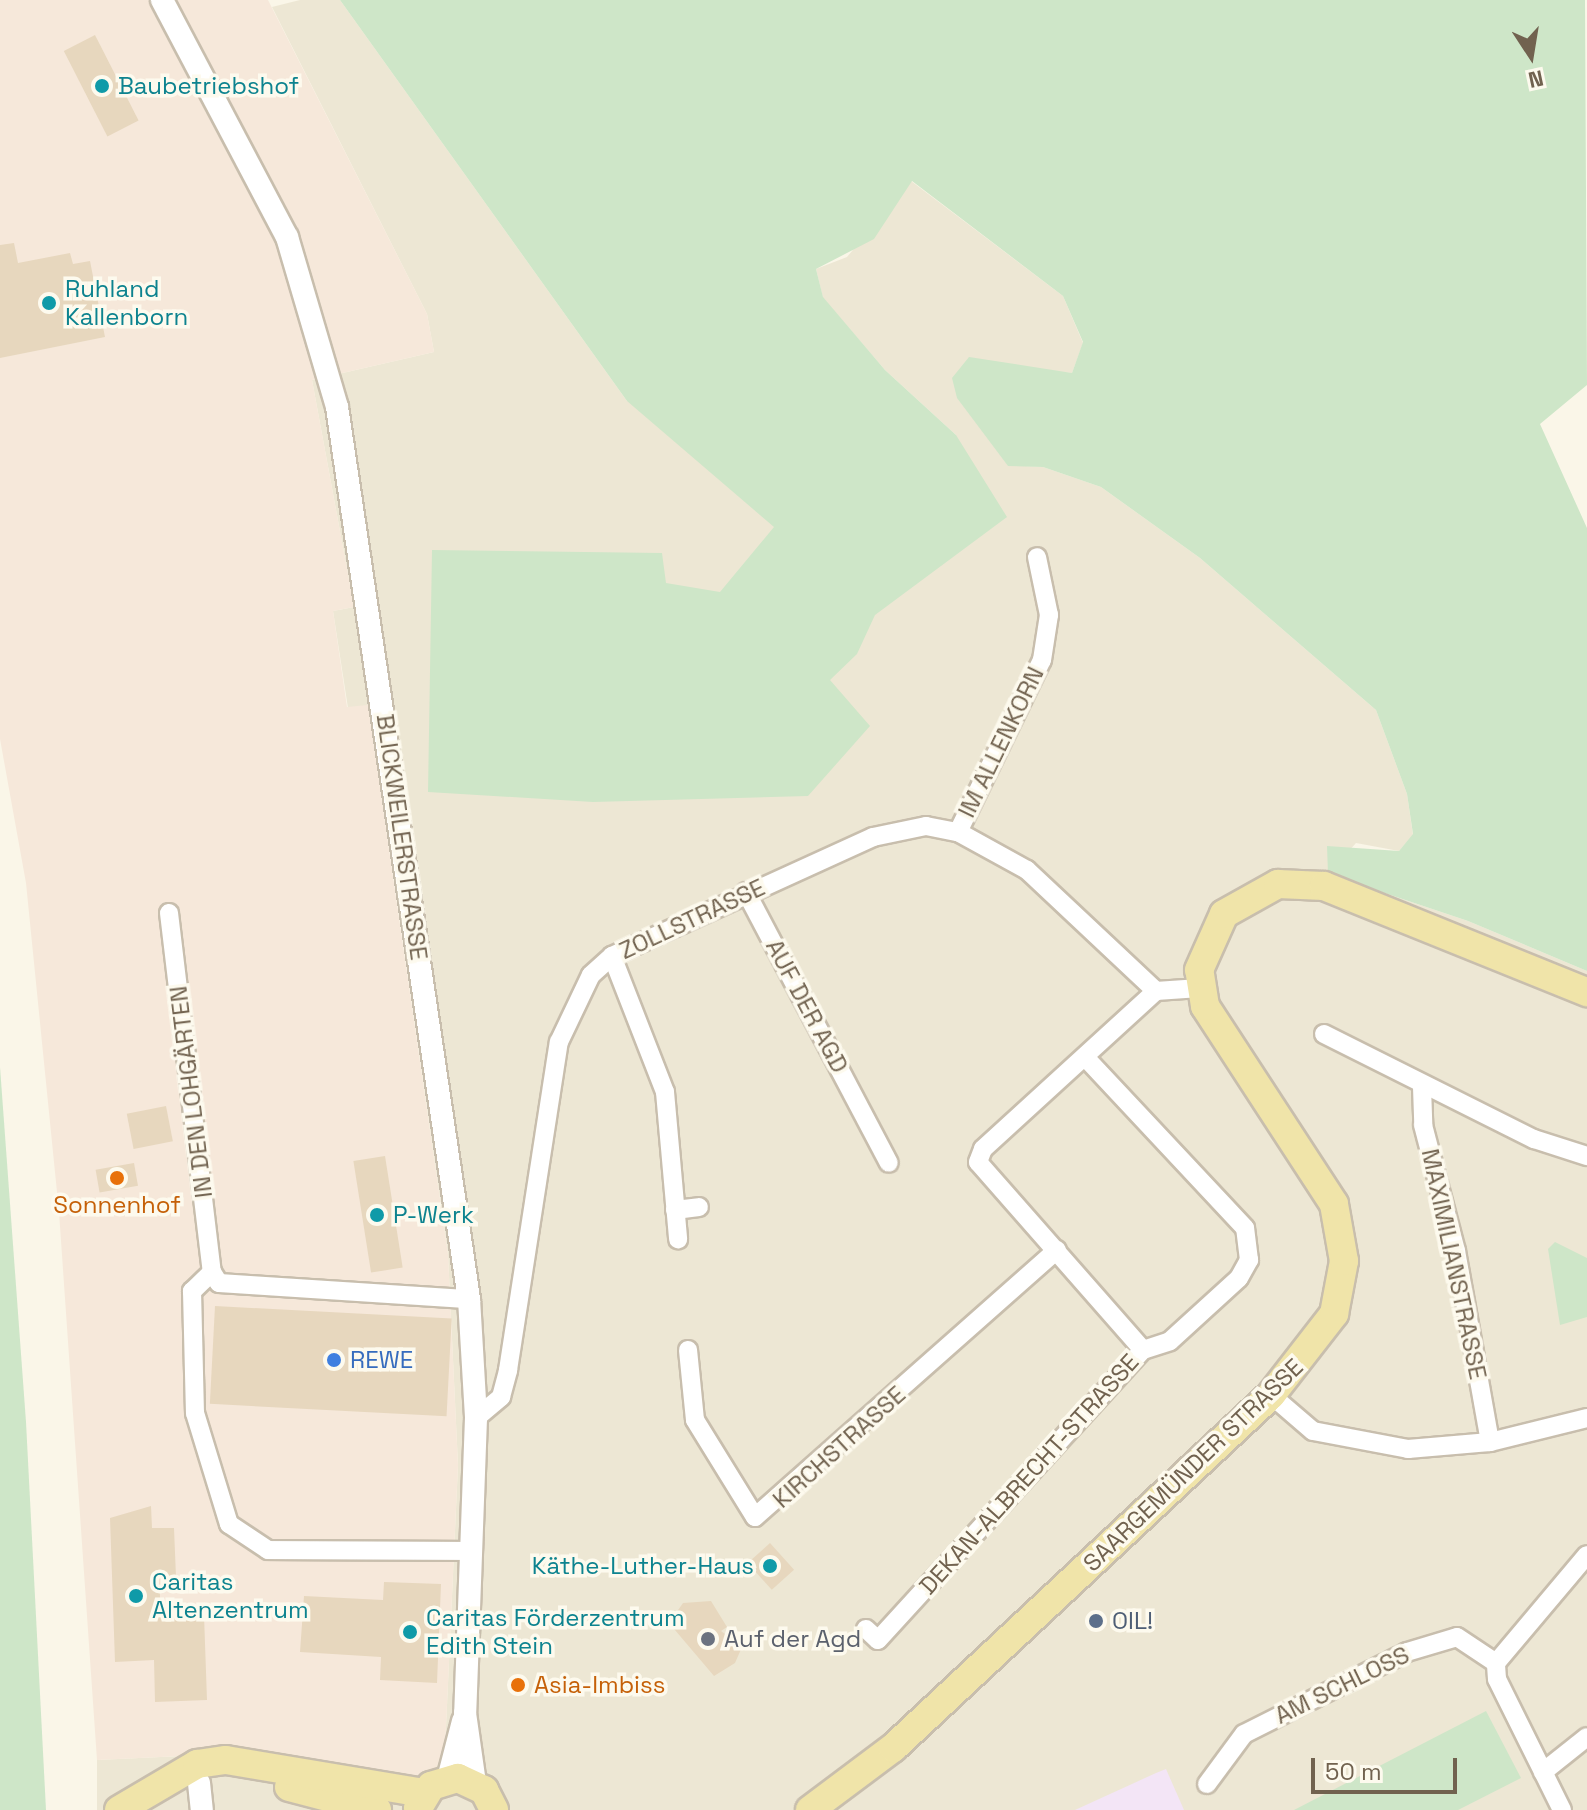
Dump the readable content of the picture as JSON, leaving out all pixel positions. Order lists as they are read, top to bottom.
{
  "streets": {
    "main road": ["SAARGEMÜNDER STRASSE"],
    "street": [
      "IM ALLENKORN",
      "BLICKWEILERSTRASSE",
      "ZOLLSTRASSE",
      "AUF DER AGD",
      "IN DEN LOHGÄRTEN",
      "MAXIMILIANSTRASSE",
      "KIRCHSTRASSE",
      "DEKAN-ALBRECHT-STRASSE",
      "AM SCHLOSS"
    ]
  },
  "crossings": [
    ["IM ALLENKORN", "ZOLLSTRASSE"],
    ["BLICKWEILERSTRASSE", "ZOLLSTRASSE"],
    ["ZOLLSTRASSE", "AUF DER AGD"]
  ],
  "places": [
    "Baubetriebshof",
    "Ruhland Kallenborn",
    "Sonnenhof",
    "P-Werk",
    "REWE",
    "Käthe-Luther-Haus",
    "Caritas Altenzentrum",
    "OIL!",
    "Caritas Förderzentrum Edith Stein",
    "Auf der Agd",
    "Asia-Imbiss"
  ],
  "scale_bar": "50 m",
  "north": "bottom"
}
